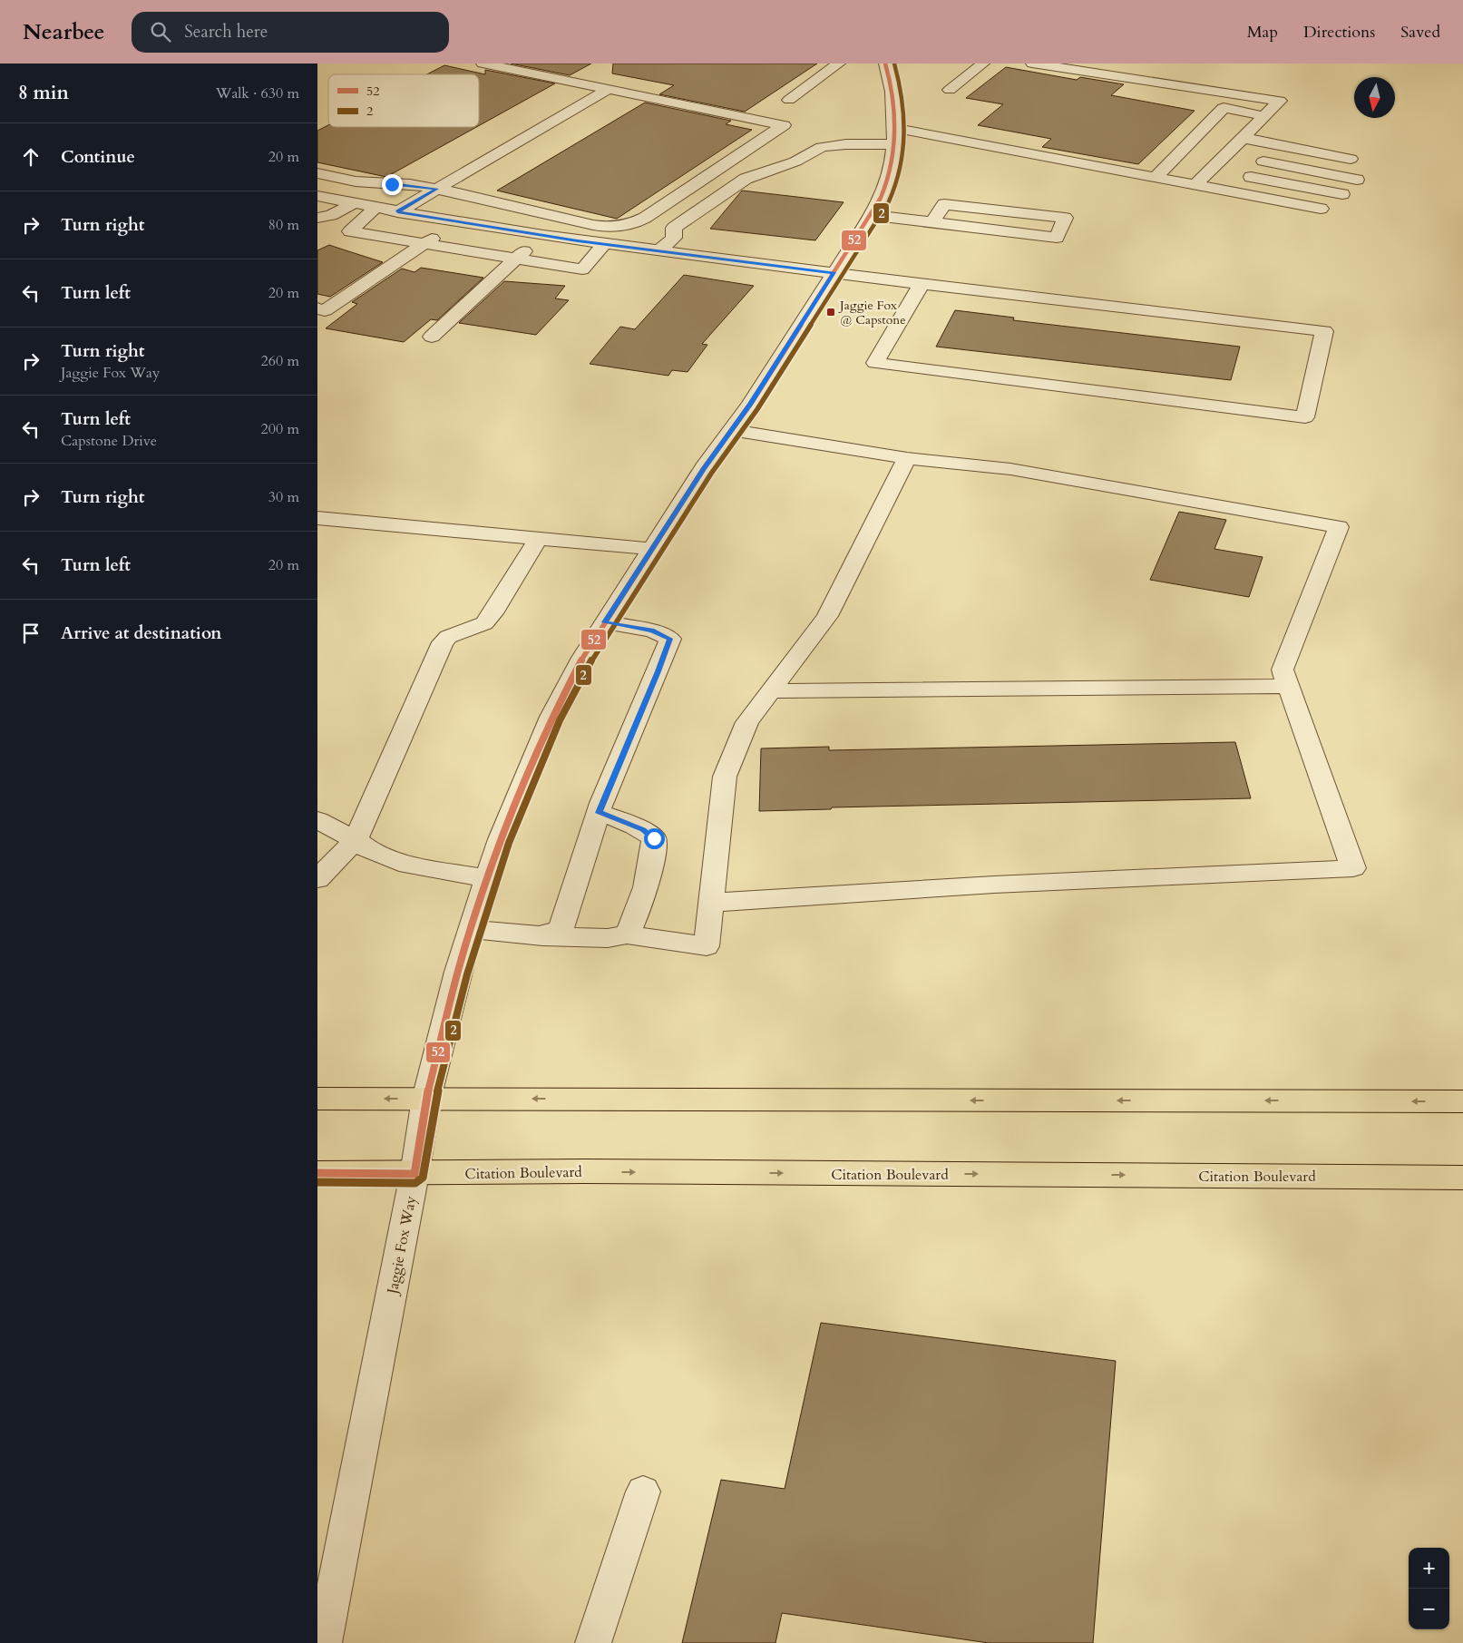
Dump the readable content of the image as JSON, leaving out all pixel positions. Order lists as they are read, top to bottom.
{
  "streets": {
    "main road": ["Citation Boulevard"],
    "street": ["Jaggie Fox Way"]
  },
  "crossings": [
    ["Citation Boulevard", "Jaggie Fox Way"]
  ],
  "places": {
    "transit": ["Jaggie Fox @ Capstone"]
  },
  "lines": ["transit line 52", "transit line 2"],
  "legend": ["52", "2"],
  "north": "bottom",
  "page": {
    "header": "Nearbee",
    "search": "Search here",
    "nav": ["Map", "Directions", "Saved"],
    "heading": ["8 min", "Walk · 630 m"],
    "list": [
      ["Continue", "20 m"],
      ["Turn right", "80 m"],
      ["Turn left", "20 m"],
      ["Turn right", "Jaggie Fox Way", "260 m"],
      ["Turn left", "Capstone Drive", "200 m"],
      ["Turn right", "30 m"],
      ["Turn left", "20 m"],
      "Arrive at destination"
    ],
    "map_buttons": ["+", "−"]
  }
}
